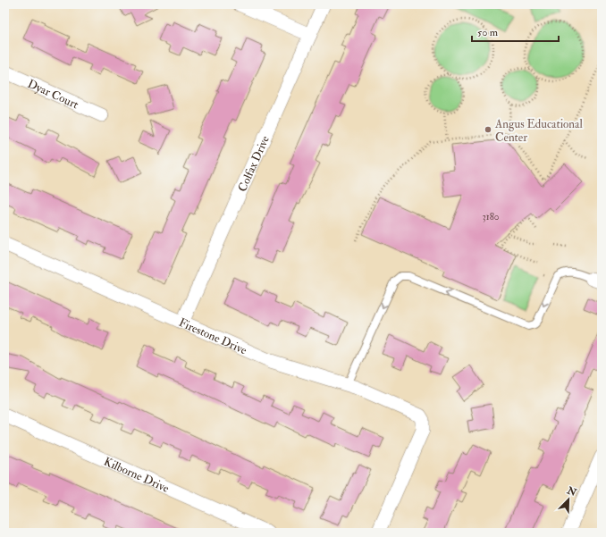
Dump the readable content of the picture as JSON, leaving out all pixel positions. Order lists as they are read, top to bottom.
{
  "streets": {
    "street": [
      "Dyar Court",
      "Colfax Drive",
      "Firestone Drive",
      "Kilborne Drive"
    ]
  },
  "crossings": [
    ["Colfax Drive", "Firestone Drive"]
  ],
  "places": ["Angus Educational Center"],
  "house_numbers": ["3180"],
  "scale_bar": "50 m",
  "north": "top right"
}
